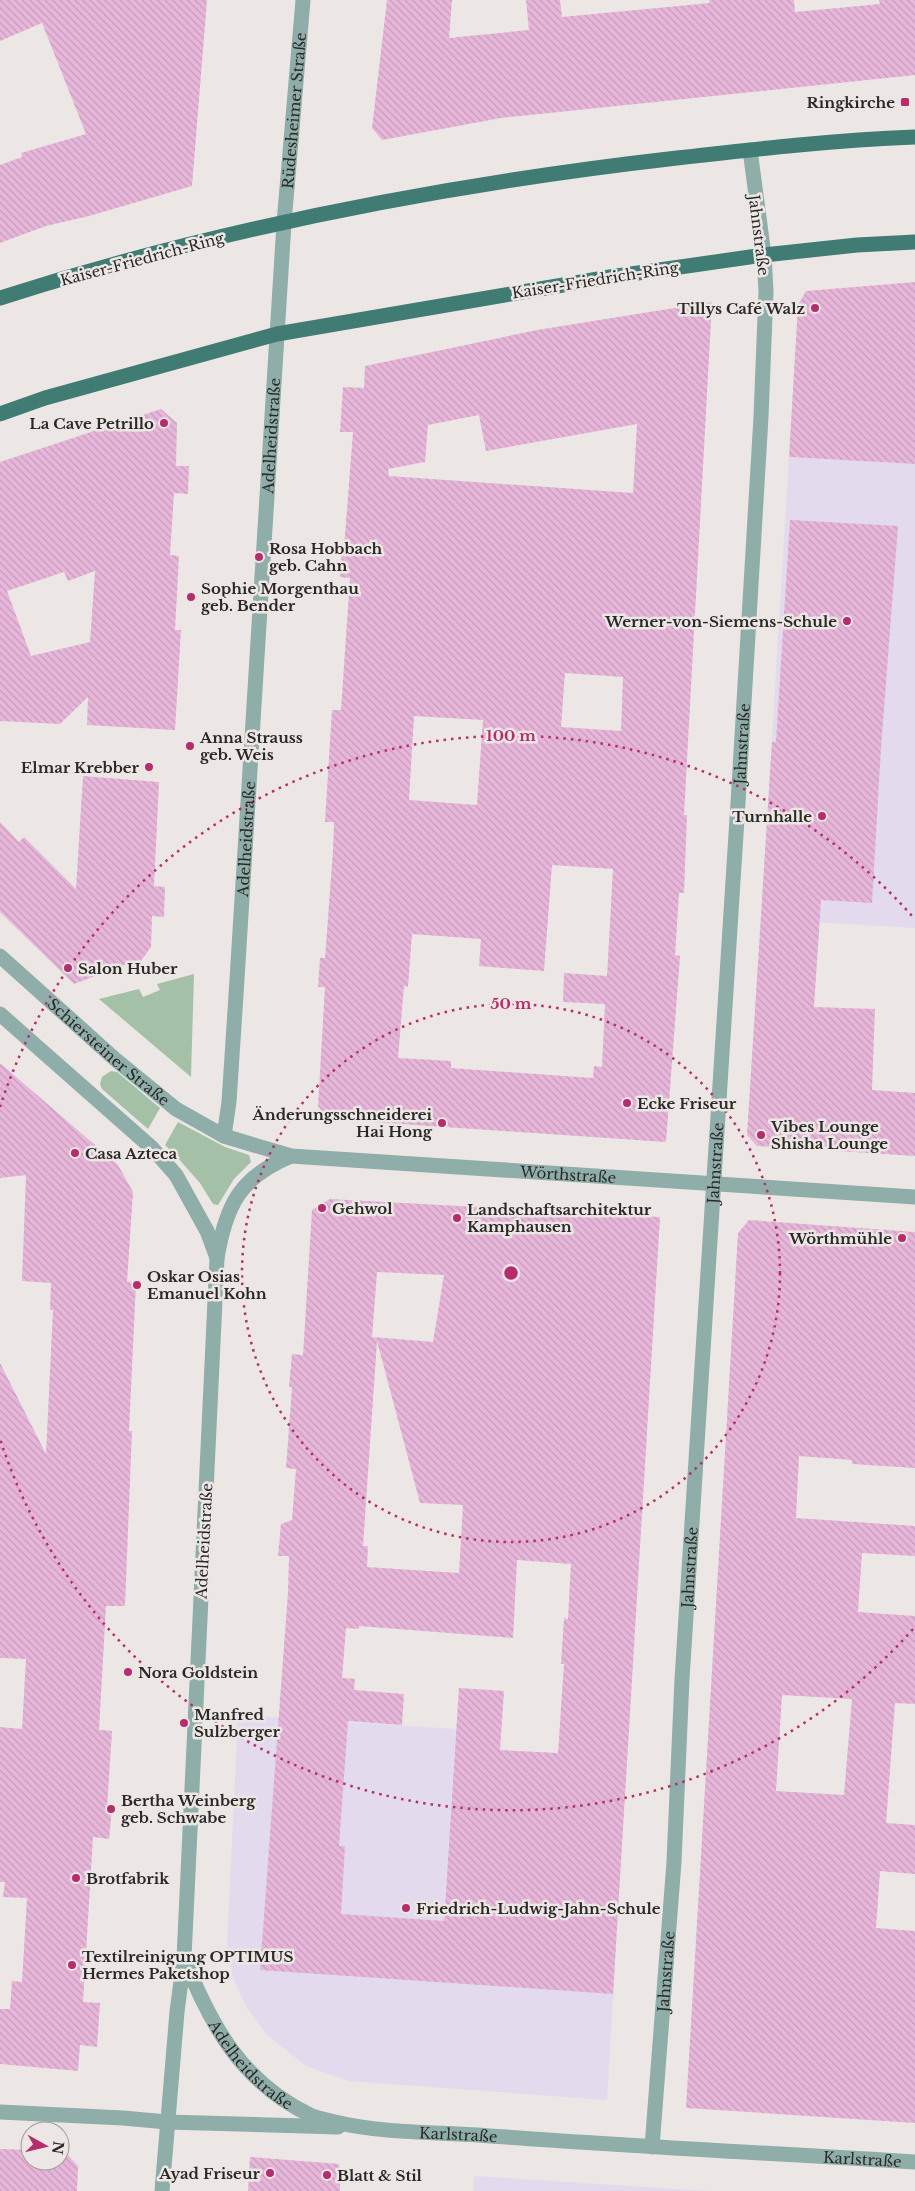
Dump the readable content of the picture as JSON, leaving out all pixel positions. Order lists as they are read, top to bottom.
{
  "streets": {
    "main road": ["Kaiser-Friedrich-Ring"],
    "street": [
      "Rüdesheimer Straße",
      "Jahnstraße",
      "Adelheidstraße",
      "Schiersteiner Straße",
      "Wörthstraße",
      "Karlstraße"
    ]
  },
  "crossings": [
    ["Rüdesheimer Straße", "Kaiser-Friedrich-Ring"],
    ["Jahnstraße", "Kaiser-Friedrich-Ring"],
    ["Jahnstraße", "Wörthstraße"],
    ["Jahnstraße", "Karlstraße"],
    ["Kaiser-Friedrich-Ring", "Adelheidstraße"],
    ["Adelheidstraße", "Schiersteiner Straße"],
    ["Adelheidstraße", "Wörthstraße"],
    ["Adelheidstraße", "Karlstraße"],
    ["Schiersteiner Straße", "Wörthstraße"]
  ],
  "places": {
    "transit": ["Ringkirche"],
    "other": [
      "Tillys Café Walz",
      "La Cave Petrillo",
      "Rosa Hobbach geb. Cahn",
      "Sophie Morgenthau geb. Bender",
      "Werner-von-Siemens-Schule",
      "Anna Strauss geb. Weis",
      "Elmar Krebber",
      "Turnhalle",
      "Salon Huber",
      "Ecke Friseur",
      "Änderungsschneiderei Hai Hong",
      "Vibes Lounge Shisha Lounge",
      "Casa Azteca",
      "Gehwol",
      "Landschaftsarchitektur Kamphausen",
      "Wörthmühle",
      "Oskar Osias Emanuel Kohn",
      "Nora Goldstein",
      "Manfred Sulzberger",
      "Bertha Weinberg geb. Schwabe",
      "Brotfabrik",
      "Friedrich-Ludwig-Jahn-Schule",
      "Textilreinigung OPTIMUS Hermes Paketshop",
      "Ayad Friseur",
      "Blatt & Stil"
    ]
  },
  "north": "right",
  "rings": ["100 m", "50 m"]
}
